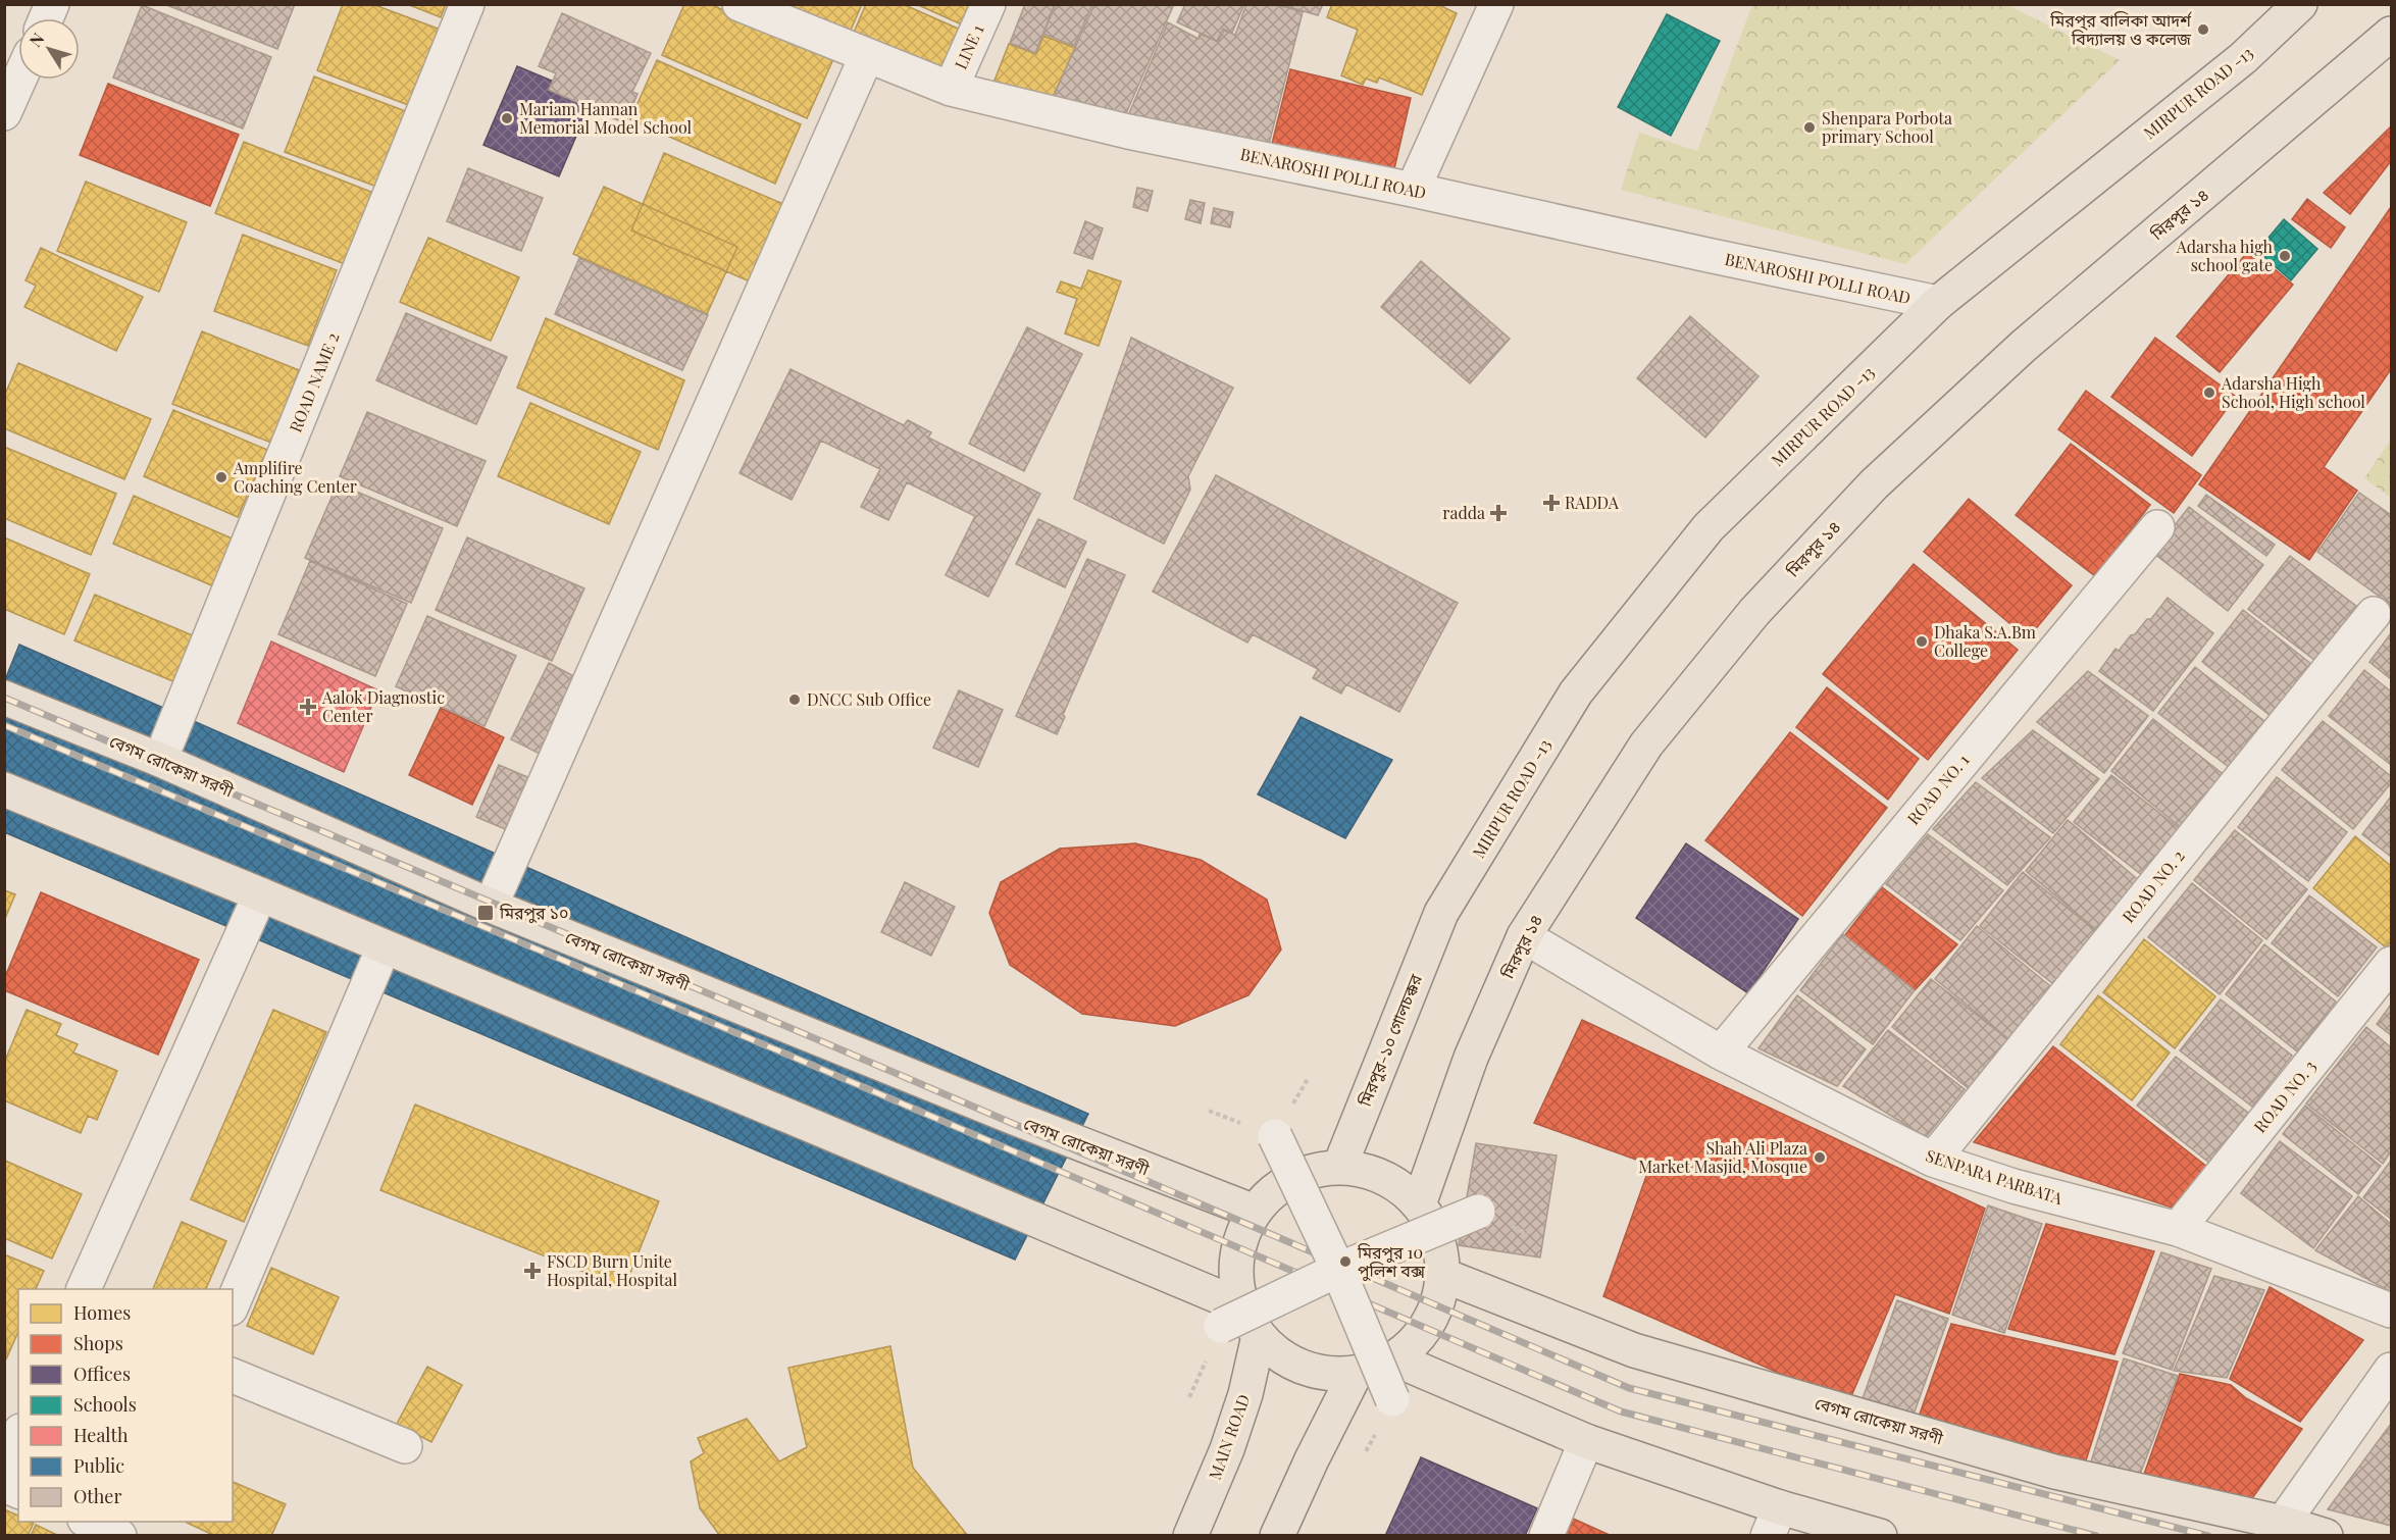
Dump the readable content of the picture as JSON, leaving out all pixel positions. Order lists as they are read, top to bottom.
{
  "streets": {
    "main road": [
      "MIRPUR ROAD -13",
      "মিরপুর ১৪",
      "বেগম রোকেয়া সরণী",
      "মিরপুর-১০ গোলচক্কর",
      "MAIN ROAD"
    ],
    "street": [
      "LINE 1",
      "BENAROSHI POLLI ROAD",
      "ROAD NAME 2",
      "ROAD NO. 1",
      "ROAD NO. 2",
      "ROAD NO. 3",
      "SENPARA PARBATA"
    ]
  },
  "crossings": [
    ["LINE 1", "BENAROSHI POLLI ROAD"],
    ["MIRPUR ROAD -13", "BENAROSHI POLLI ROAD"],
    ["MIRPUR ROAD -13", "মিরপুর-১০ গোলচক্কর"],
    ["মিরপুর ১৪", "বেগম রোকেয়া সরণী"],
    ["মিরপুর ১৪", "মিরপুর-১০ গোলচক্কর"],
    ["মিরপুর ১৪", "SENPARA PARBATA"],
    ["মিরপুর ১৪", "MAIN ROAD"],
    ["ROAD NAME 2", "বেগম রোকেয়া সরণী"],
    ["বেগম রোকেয়া সরণী", "মিরপুর-১০ গোলচক্কর"],
    ["বেগম রোকেয়া সরণী", "MAIN ROAD"],
    ["ROAD NO. 1", "SENPARA PARBATA"],
    ["ROAD NO. 2", "SENPARA PARBATA"],
    ["মিরপুর-১০ গোলচক্কর", "MAIN ROAD"],
    ["ROAD NO. 3", "SENPARA PARBATA"]
  ],
  "places": {
    "other": [
      "মিরপুর বালিকা আদর্শ বিদ্যালয় ও কলেজ",
      "Mariam Hannan Memorial Model School",
      "Shenpara Porbota primary School",
      "Adarsha high school gate",
      "Adarsha High School, High school",
      "Amplifire Coaching Center",
      "Dhaka S.A.Bm College",
      "DNCC Sub Office",
      "Shah Ali Plaza Market Masjid, Mosque",
      "মিরপুর 10 পুলিশ বক্স"
    ],
    "health": [
      "RADDA",
      "radda",
      "Aalok Diagnostic Center",
      "FSCD Burn Unite Hospital, Hospital"
    ],
    "transit": ["মিরপুর ১০"]
  },
  "legend": [
    "Homes",
    "Shops",
    "Offices",
    "Schools",
    "Health",
    "Public",
    "Other"
  ],
  "north": "top left"
}
